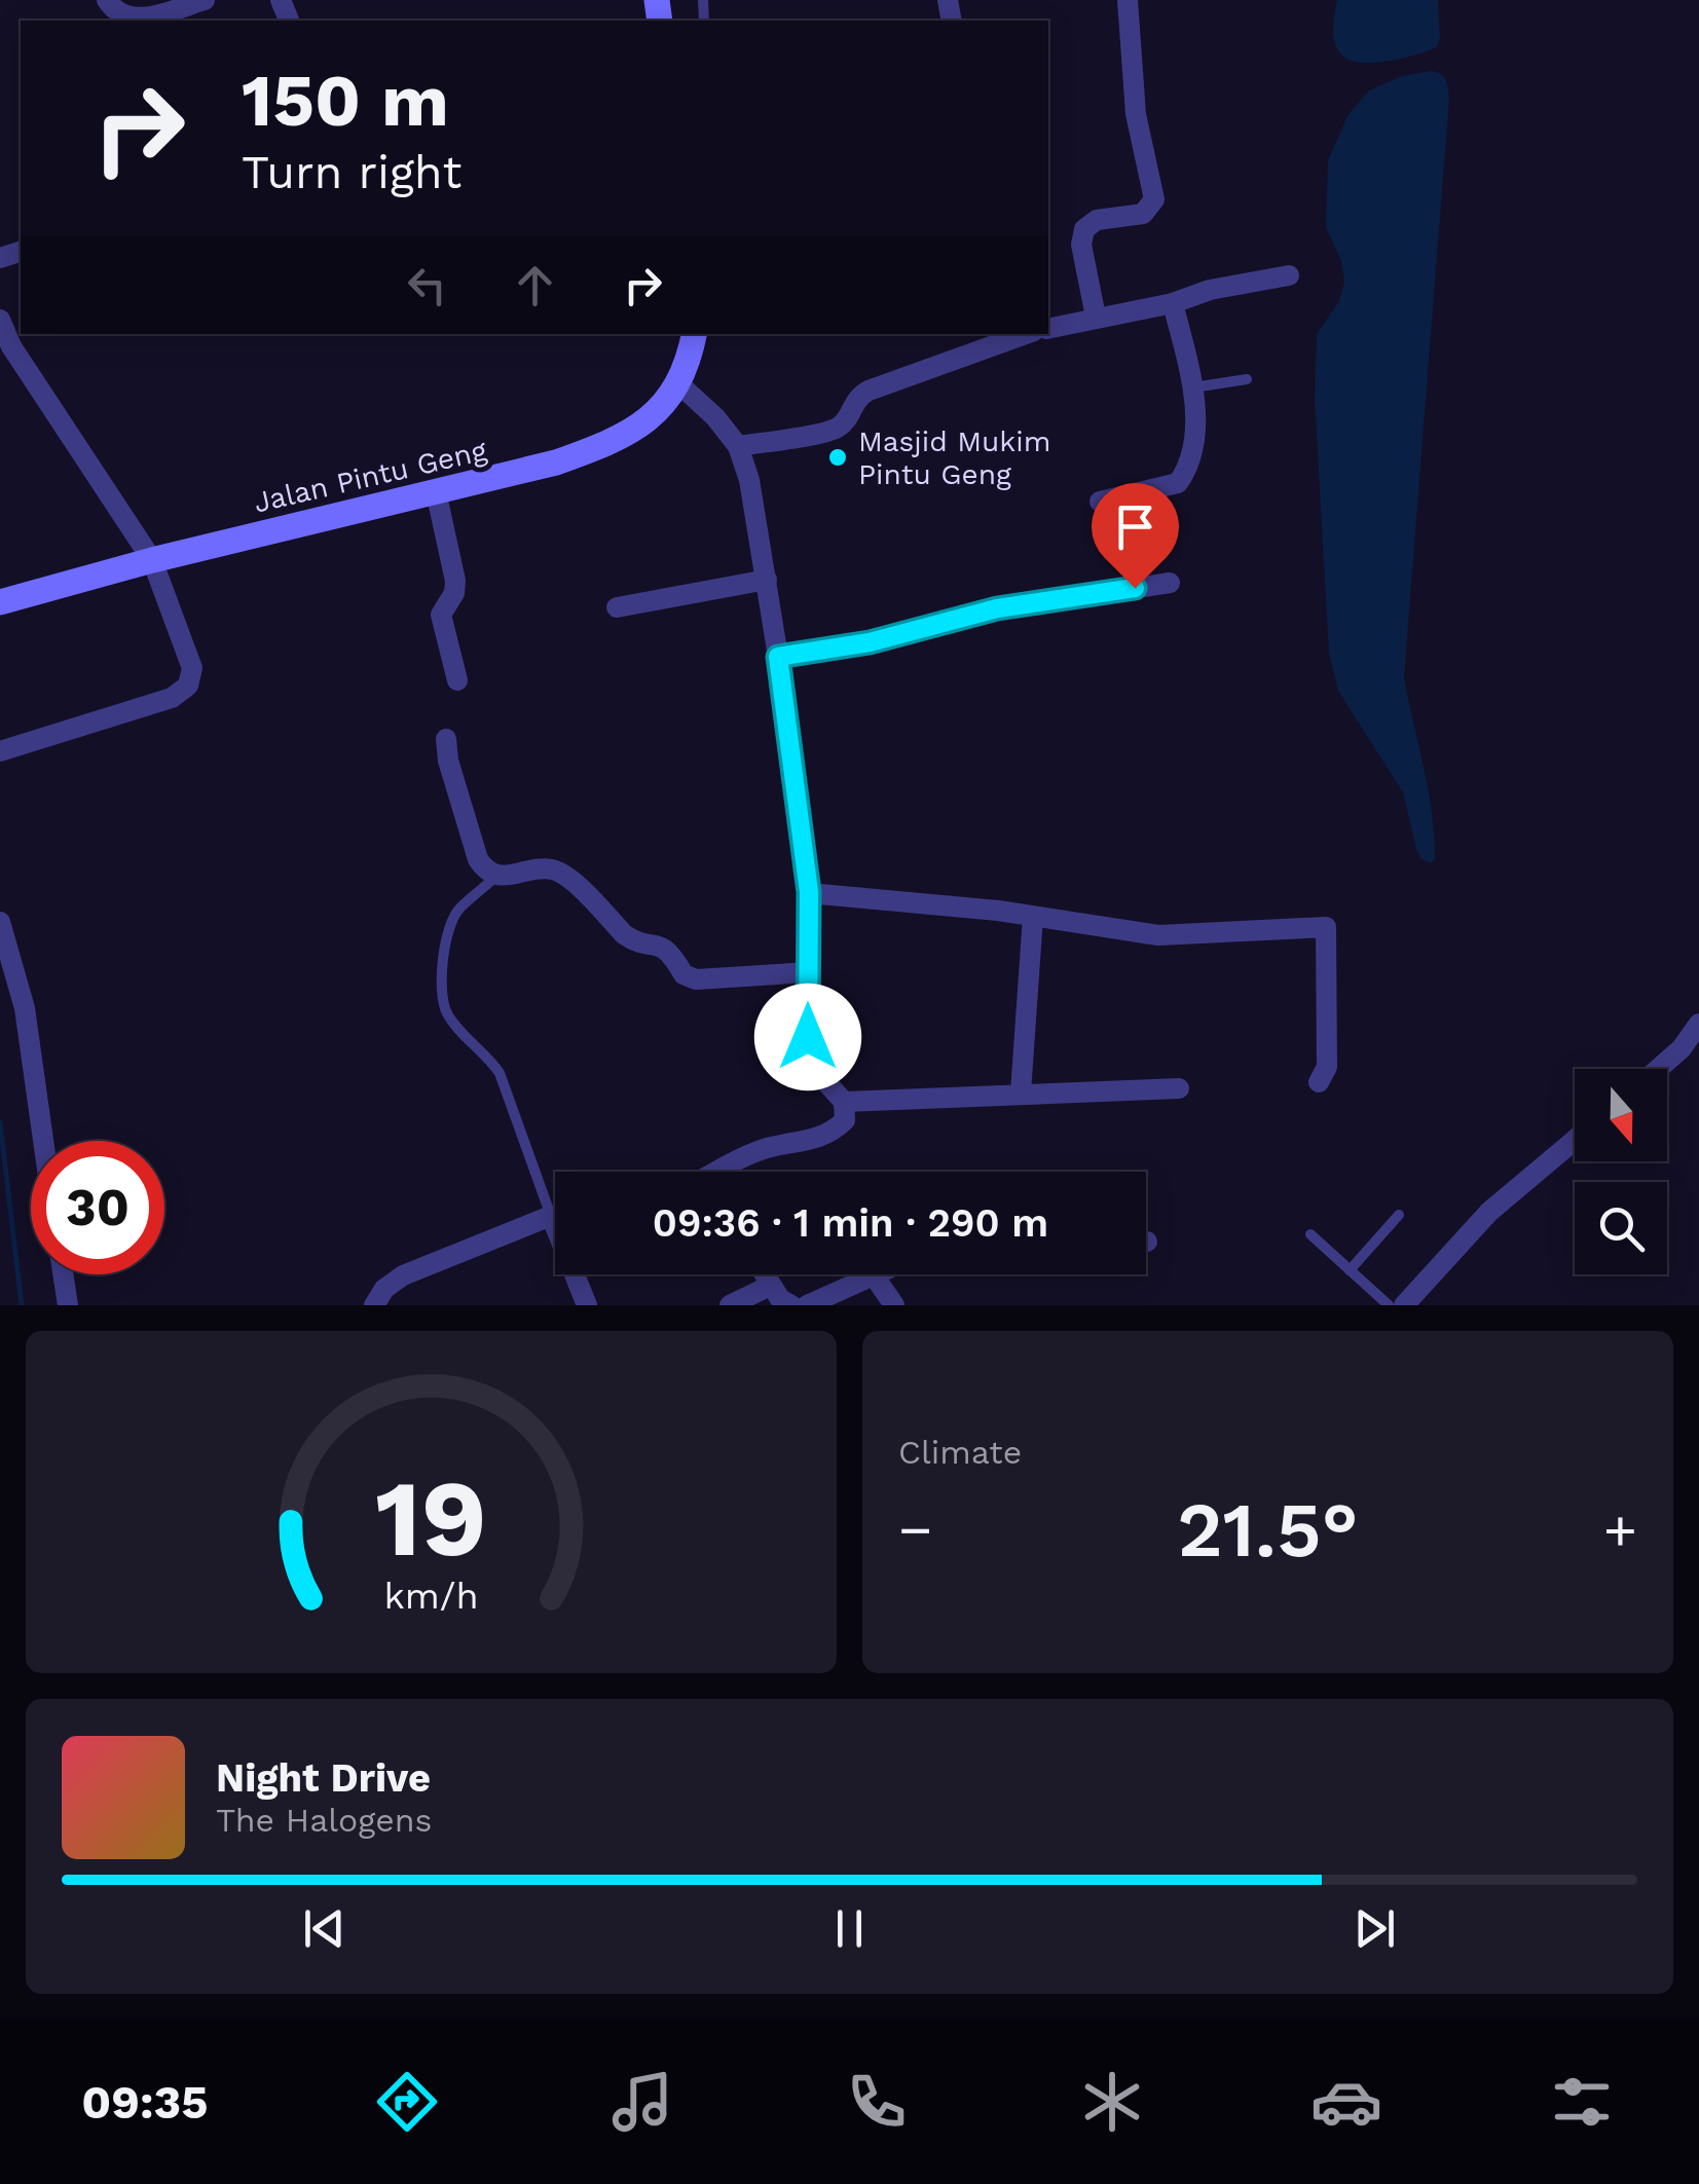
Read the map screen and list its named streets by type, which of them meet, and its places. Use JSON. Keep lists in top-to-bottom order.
{
  "streets": {
    "main road": ["Jalan Pintu Geng"]
  },
  "places": ["Masjid Mukim Pintu Geng"],
  "north": "bottom",
  "page": {
    "turn": ["150 m", "Turn right"],
    "limit": "30",
    "trip": "09:36 · 1 min · 290 m",
    "tile": "Climate",
    "heat": ["−", "21.5°", "+"],
    "song": ["Night Drive", "The Halogens"],
    "tabs": "09:35",
    "gauge": ["19", "km/h"]
  }
}
